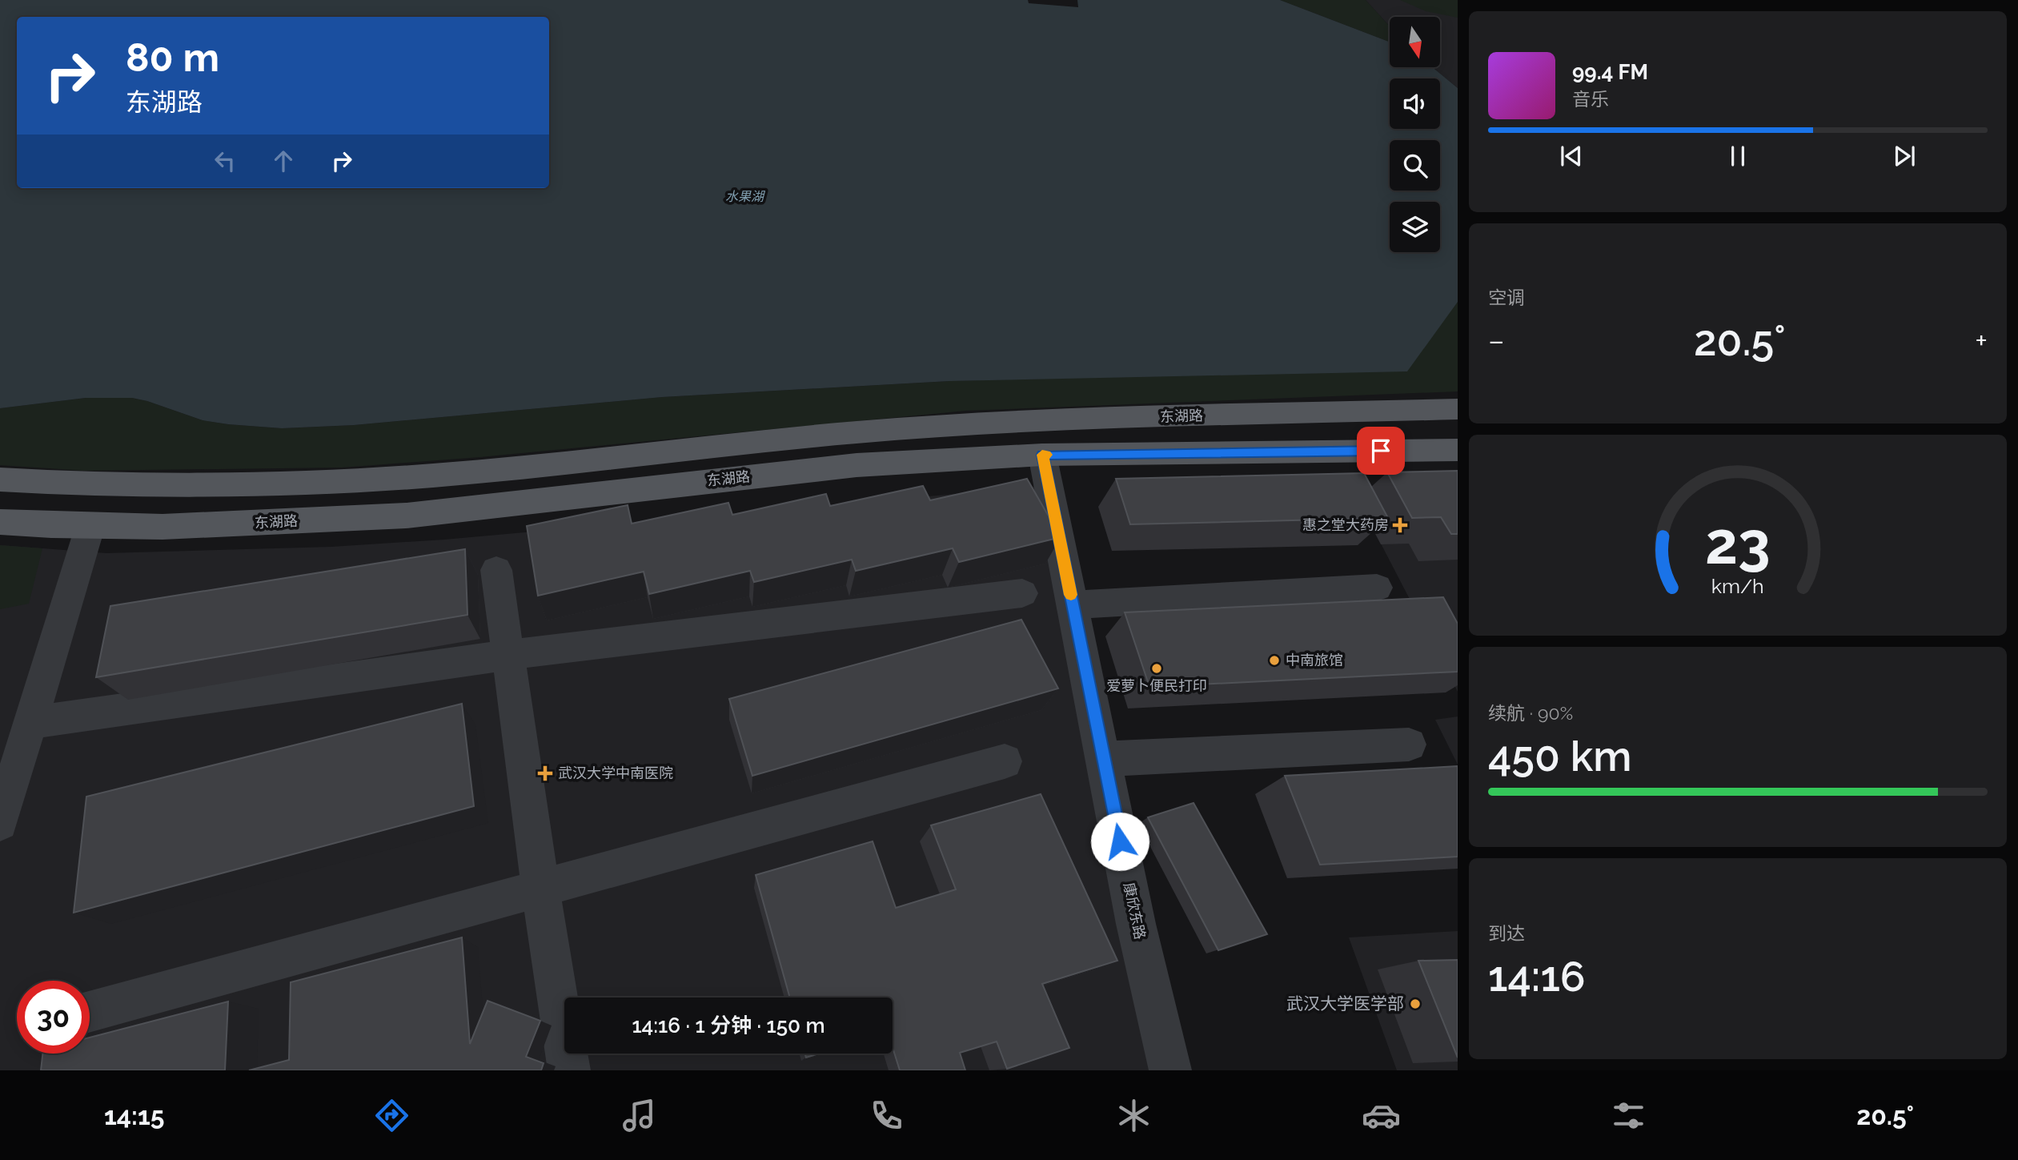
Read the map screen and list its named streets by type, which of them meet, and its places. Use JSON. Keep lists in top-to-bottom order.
{
  "streets": {
    "main road": ["东湖路"],
    "street": ["康欣东路"]
  },
  "crossings": [
    ["东湖路", "康欣东路"]
  ],
  "water": ["水果湖"],
  "places": {
    "health": ["惠之堂大药房", "武汉大学中南医院"],
    "other": ["中南旅馆", "爱萝卜便民打印", "武汉大学医学部"]
  },
  "north": "bottom",
  "page": {
    "turn": ["80 m", "东湖路"],
    "song": ["99.4 FM", "音乐"],
    "tile": [
      "空调",
      ["续航 · 90%", "450 km"],
      ["到达", "14:16"]
    ],
    "heat": ["−", "20.5°", "+"],
    "limit": "30",
    "trip": "14:16 · 1 分钟 · 150 m",
    "tabs": ["14:15", "20.5°"],
    "gauge": ["23", "km/h"]
  }
}
